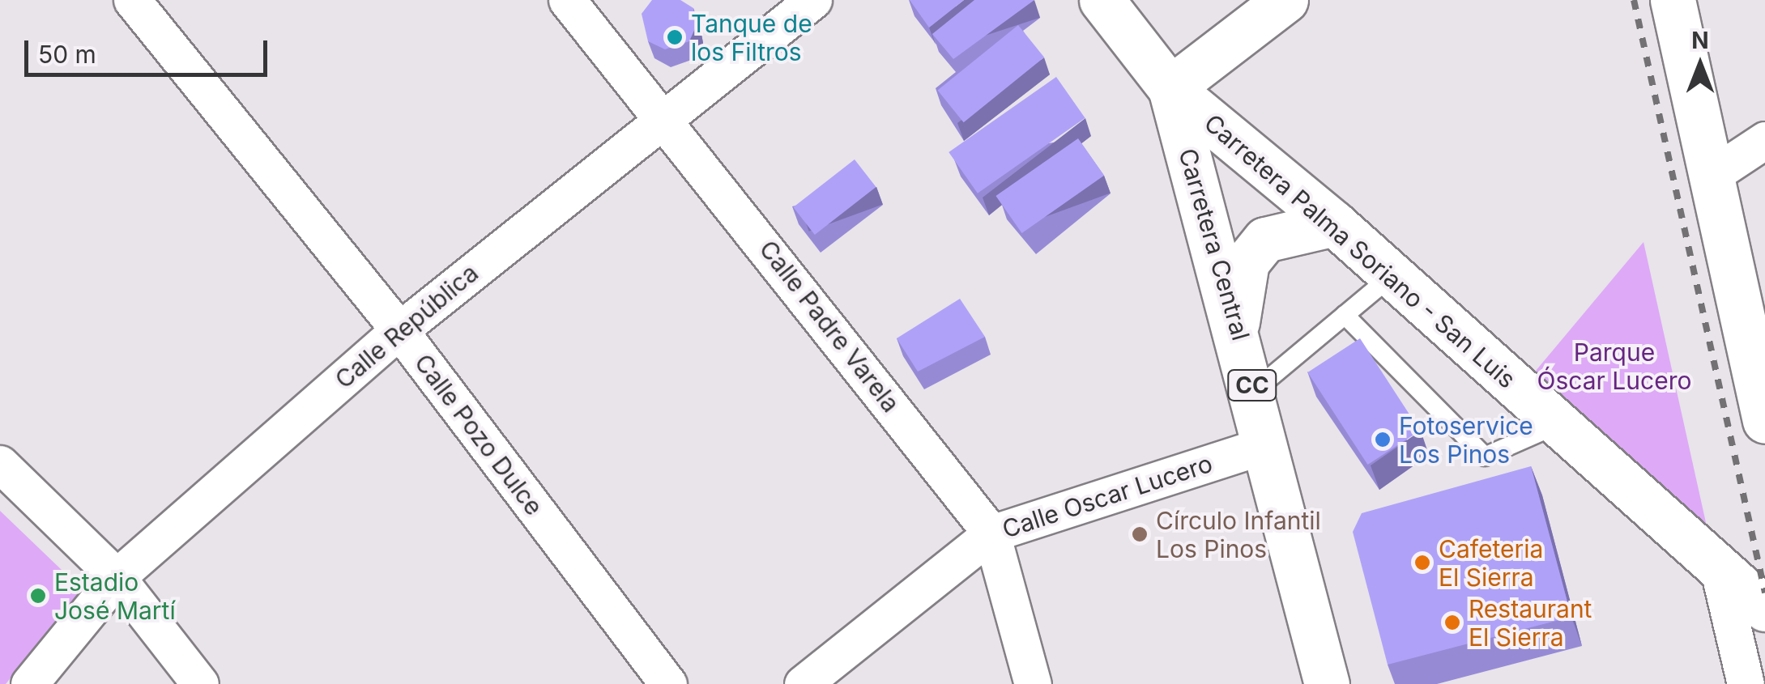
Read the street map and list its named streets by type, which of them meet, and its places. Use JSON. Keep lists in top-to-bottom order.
{
  "streets": {
    "main road": ["Carretera Central", "Carretera Palma Soriano - San Luis", "CC"],
    "street": [
      "Calle República",
      "Calle Padre Varela",
      "Calle Pozo Dulce",
      "Calle Oscar Lucero"
    ]
  },
  "crossings": [
    ["Carretera Central", "Carretera Palma Soriano - San Luis"],
    ["Carretera Central", "CC"],
    ["Carretera Central", "Calle Oscar Lucero"],
    ["Carretera Palma Soriano - San Luis", "CC"],
    ["Calle República", "Calle Padre Varela"],
    ["Calle República", "Calle Pozo Dulce"],
    ["Calle Padre Varela", "Calle Oscar Lucero"]
  ],
  "parks": ["Parque Óscar Lucero"],
  "places": [
    "Tanque de los Filtros",
    "Fotoservice Los Pinos",
    "Círculo Infantil Los Pinos",
    "Cafeteria El Sierra",
    "Estadio José Martí",
    "Restaurant El Sierra"
  ],
  "scale_bar": "50 m",
  "north": "top"
}
